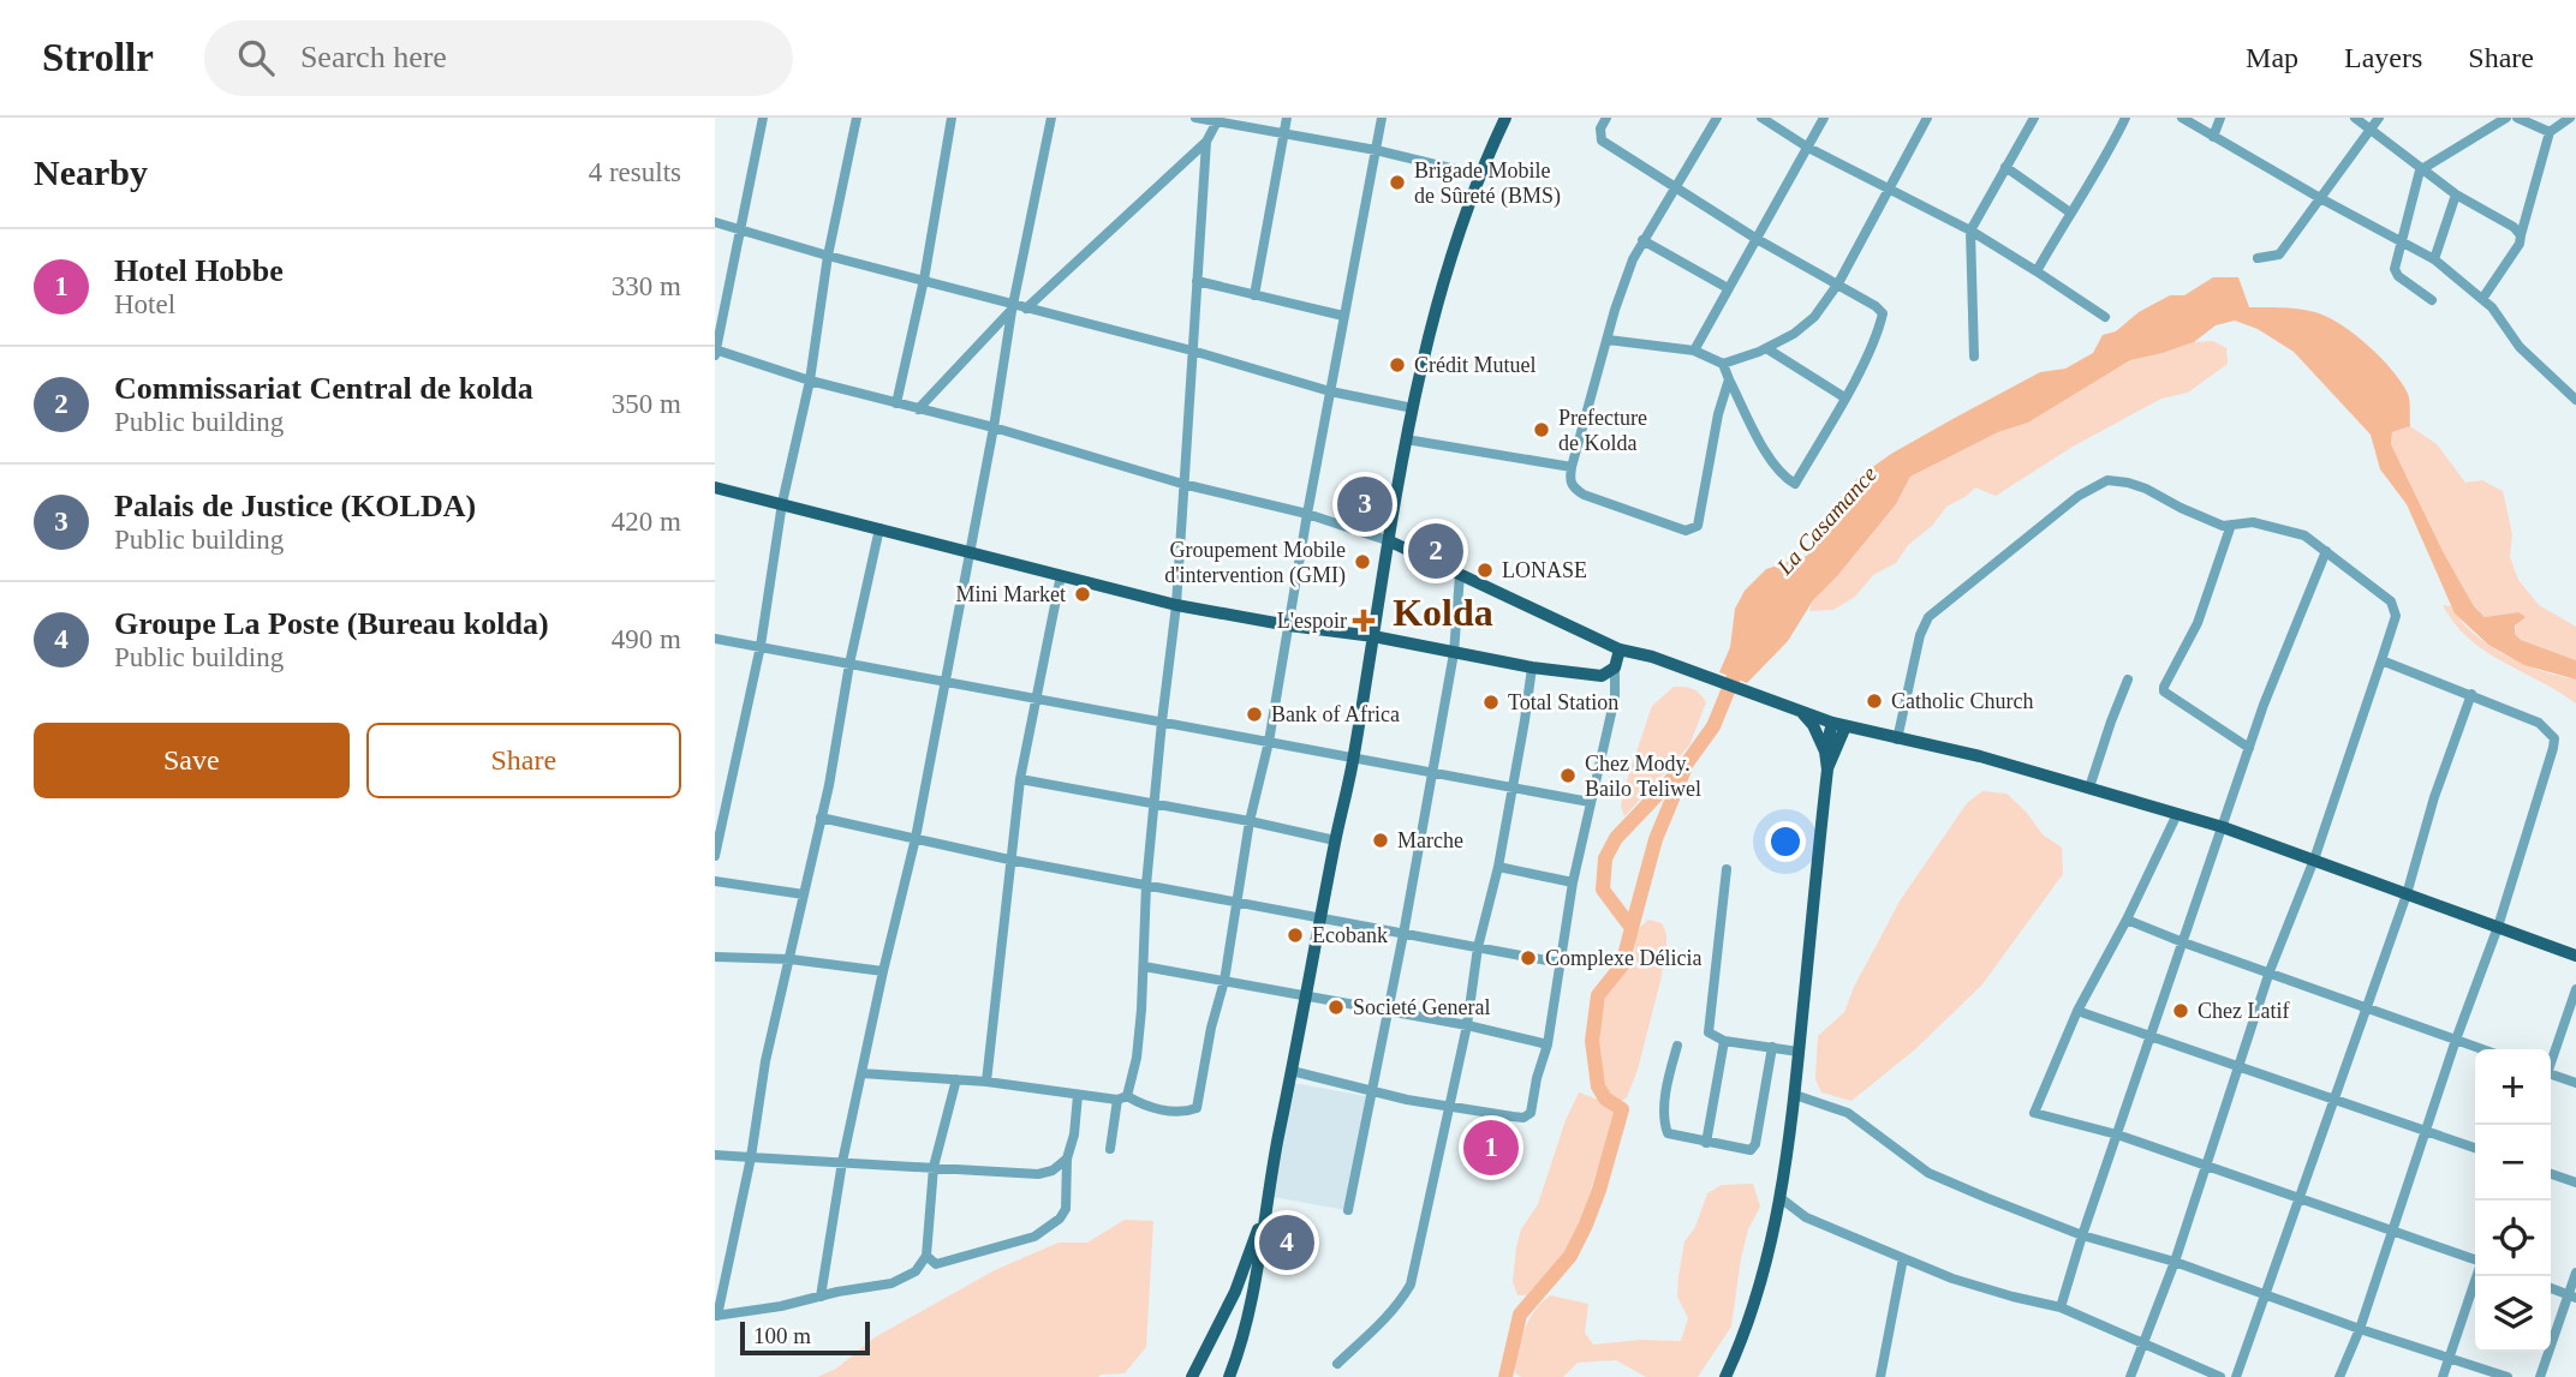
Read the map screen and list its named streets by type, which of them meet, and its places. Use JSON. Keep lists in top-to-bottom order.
{
  "districts": ["Kolda"],
  "water": ["La Casamance"],
  "places": {
    "other": [
      "Brigade Mobile de Sûreté (BMS)",
      "Crédit Mutuel",
      "Prefecture de Kolda",
      "Groupement Mobile d'intervention (GMI)",
      "LONASE",
      "Mini Market",
      "Catholic Church",
      "Total Station",
      "Bank of Africa",
      "Chez Mody. Bailo Teliwel",
      "Marche",
      "Ecobank",
      "Complexe Délicia",
      "Societé General",
      "Chez Latif"
    ],
    "health": ["L'espoir"]
  },
  "scale_bar": "100 m",
  "page": {
    "header": "Strollr",
    "search": "Search here",
    "nav": ["Map", "Layers", "Share"],
    "heading": ["Nearby", "4 results"],
    "list": [
      {
        "mark": "1",
        "name": "Hotel Hobbe",
        "note": "Hotel",
        "value": "330 m"
      },
      {
        "mark": "2",
        "name": "Commissariat Central de kolda",
        "note": "Public building",
        "value": "350 m"
      },
      {
        "mark": "3",
        "name": "Palais de Justice (KOLDA)",
        "note": "Public building",
        "value": "420 m"
      },
      {
        "mark": "4",
        "name": "Groupe La Poste (Bureau kolda)",
        "note": "Public building",
        "value": "490 m"
      }
    ],
    "pins": [
      "3",
      "2",
      "1",
      "4"
    ],
    "buttons": ["Save", "Share"],
    "map_buttons": ["+", "−"],
    "scale": "100 m"
  }
}
